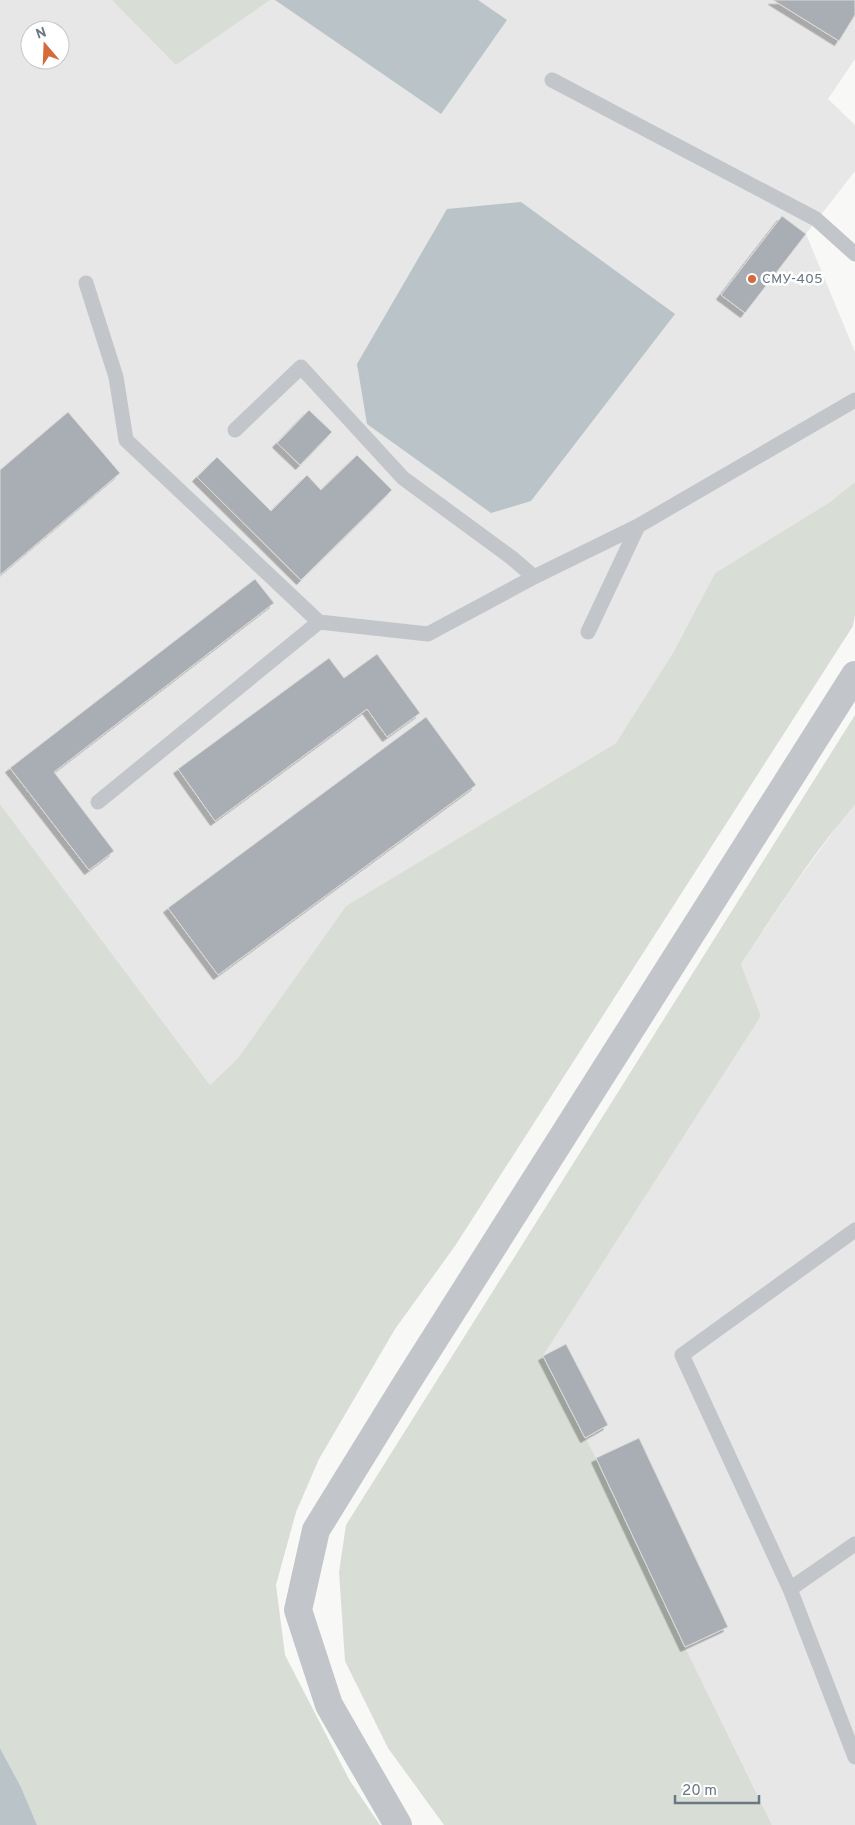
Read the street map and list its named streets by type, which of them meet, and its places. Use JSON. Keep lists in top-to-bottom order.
{
  "places": ["СМУ-405"],
  "scale_bar": "20 m",
  "north": "top"
}
